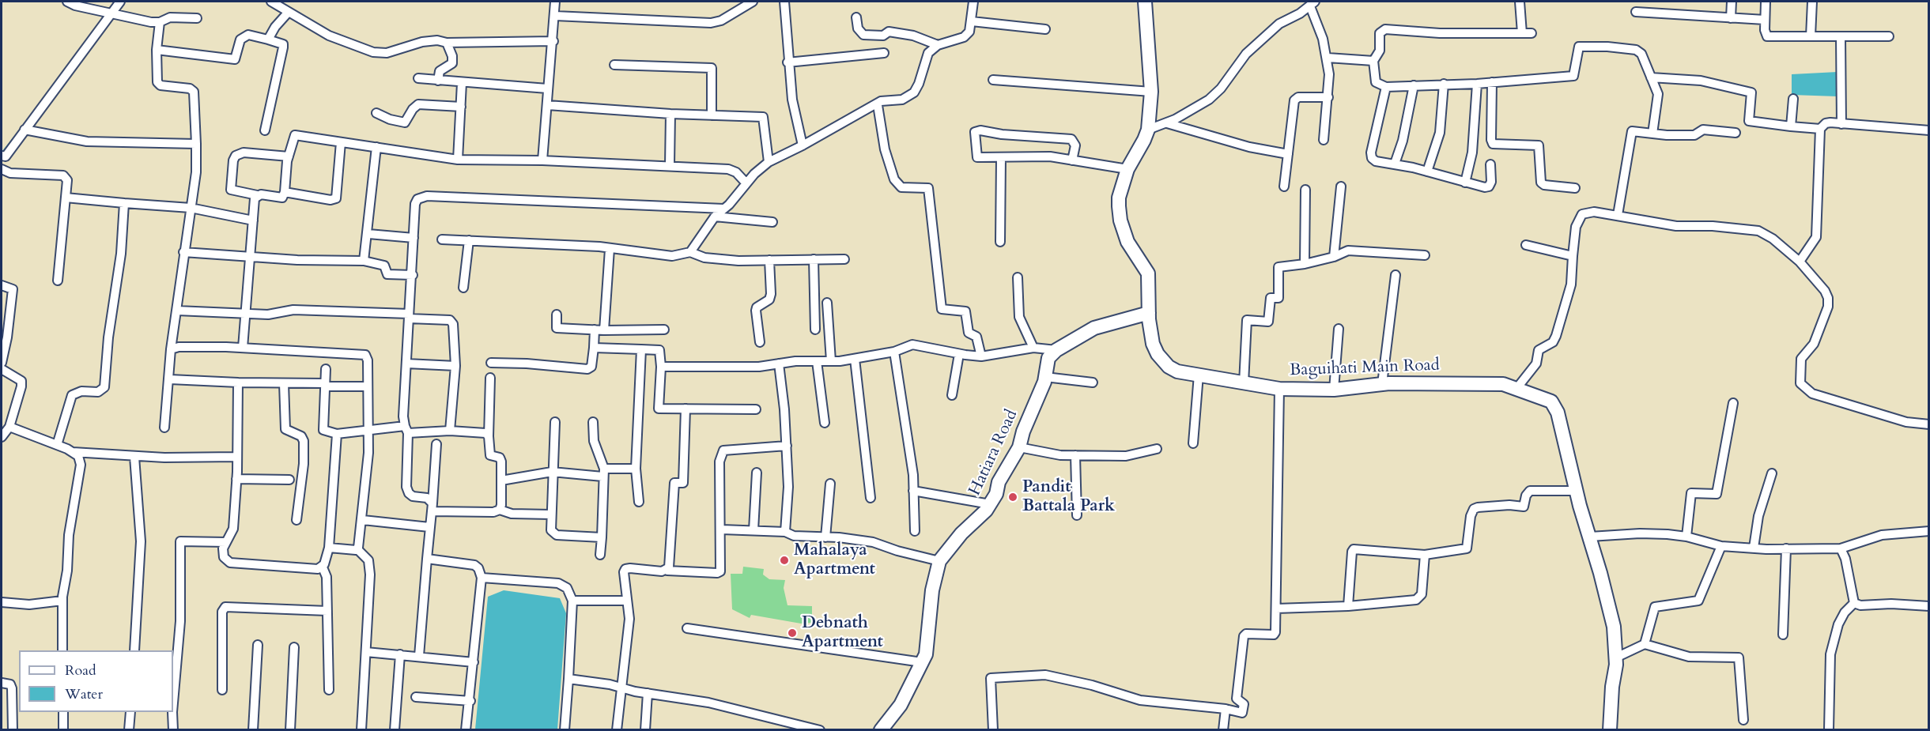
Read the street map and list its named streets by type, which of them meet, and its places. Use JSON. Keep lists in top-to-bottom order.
{
  "streets": {
    "street": ["Baguihati Main Road", "Hatiara Road"]
  },
  "places": ["Pandit Battala Park", "Mahalaya Apartment", "Debnath Apartment"],
  "legend": ["Road", "Water"]
}
